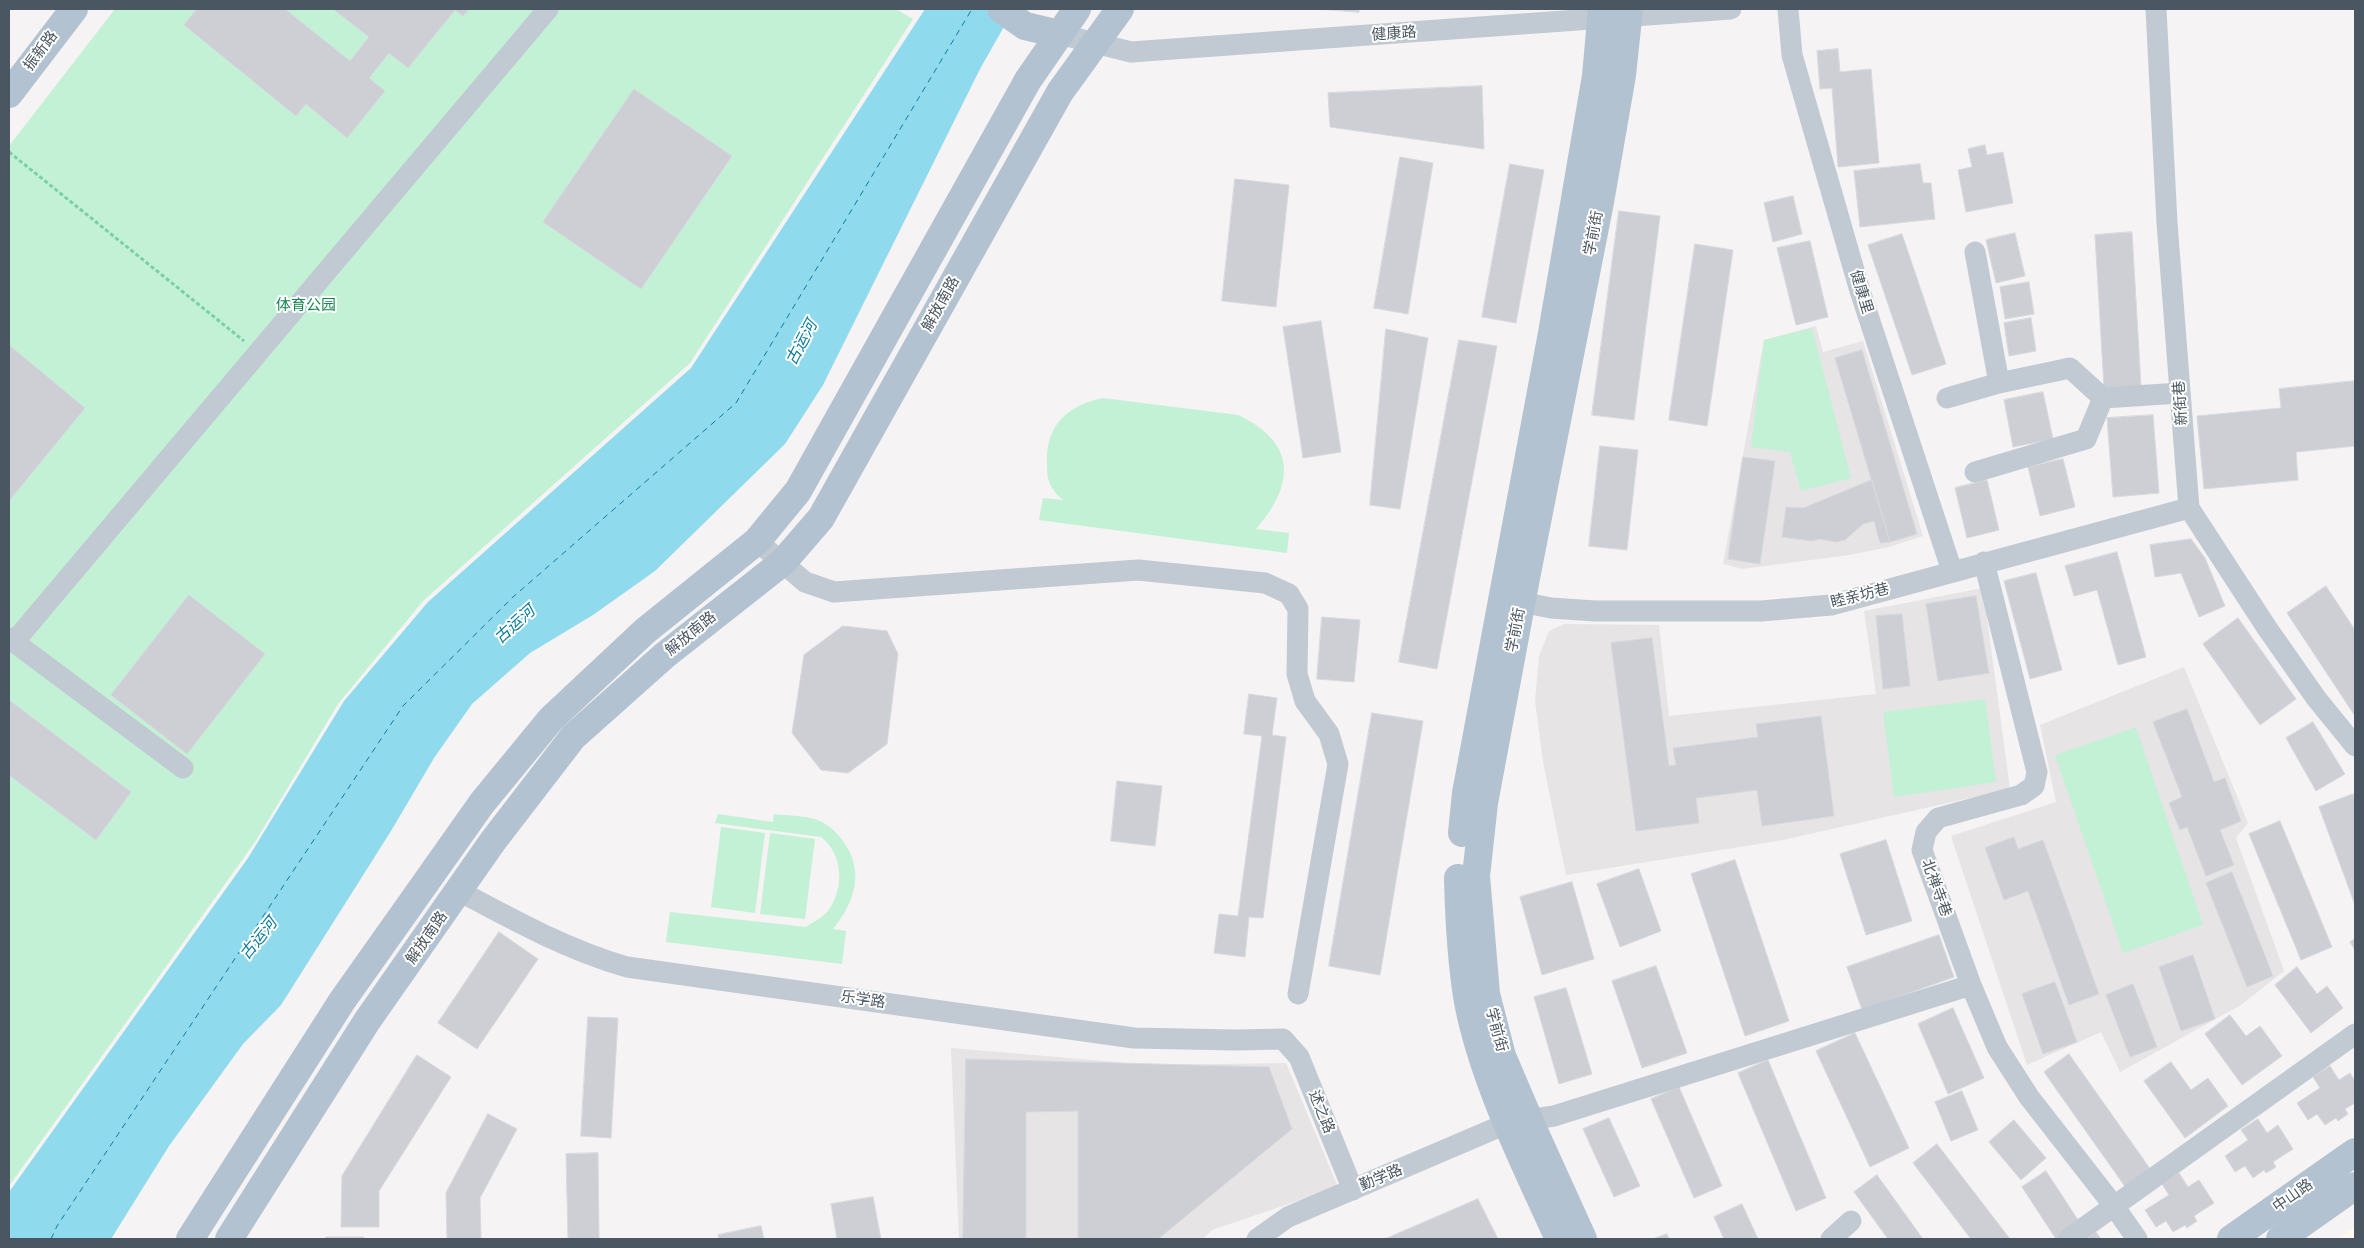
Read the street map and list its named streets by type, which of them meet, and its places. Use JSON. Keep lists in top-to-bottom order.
{
  "streets": {
    "main road": [
      "振新路",
      "学前街",
      "解放南路",
      "中山路"
    ],
    "street": [
      "健康路",
      "健康里",
      "新街巷",
      "睦亲坊巷",
      "北禅寺巷",
      "乐学路",
      "述之路",
      "勤学路"
    ]
  },
  "crossings": [
    ["健康路", "学前街"],
    ["健康路", "解放南路"],
    ["学前街", "睦亲坊巷"],
    ["学前街", "勤学路"],
    ["健康里", "睦亲坊巷"],
    ["解放南路", "乐学路"],
    ["新街巷", "睦亲坊巷"],
    ["睦亲坊巷", "北禅寺巷"],
    ["北禅寺巷", "勤学路"],
    ["乐学路", "述之路"],
    ["述之路", "勤学路"]
  ],
  "water": ["古运河"],
  "parks": ["体育公园"]
}
